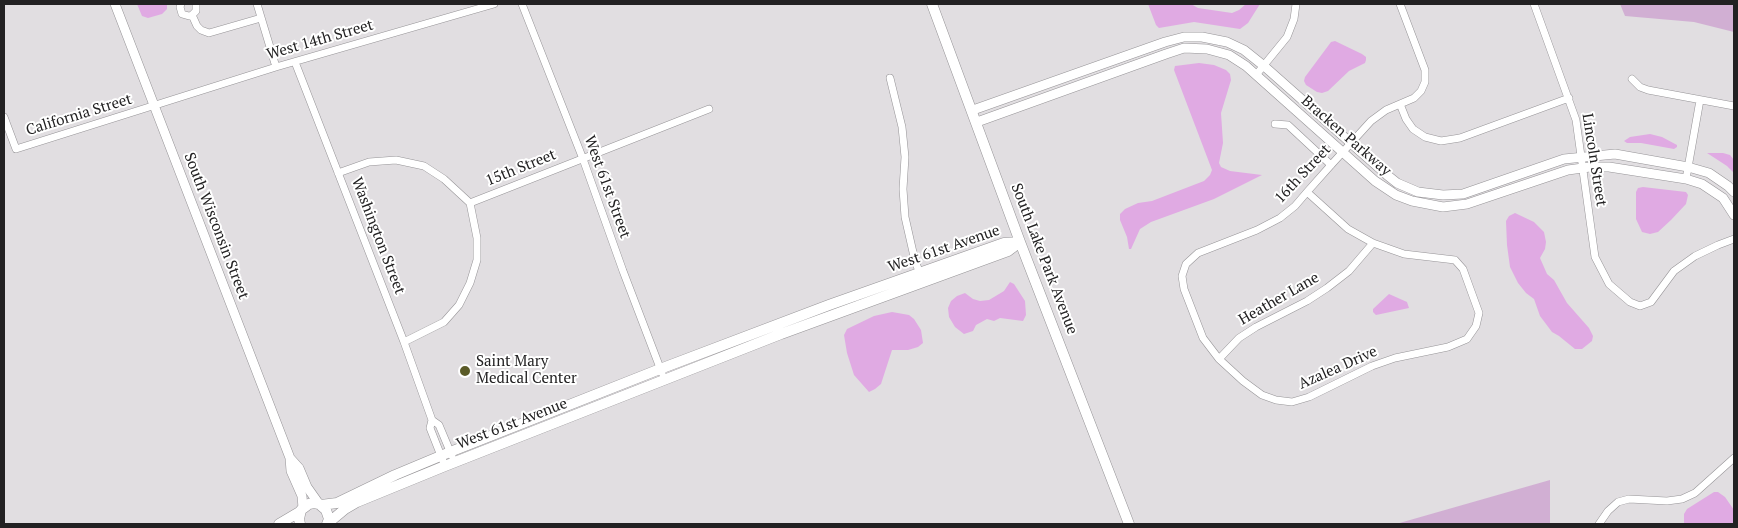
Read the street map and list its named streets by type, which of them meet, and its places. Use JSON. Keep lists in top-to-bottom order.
{
  "streets": {
    "main road": ["West 61st Avenue", "South Lake Park Avenue"],
    "street": [
      "West 14th Street",
      "California Street",
      "Bracken Parkway",
      "Lincoln Street",
      "15th Street",
      "16th Street",
      "West 61st Street",
      "South Wisconsin Street",
      "Washington Street",
      "Heather Lane",
      "Azalea Drive"
    ]
  },
  "crossings": [
    ["West 14th Street", "California Street"],
    ["West 14th Street", "South Wisconsin Street"],
    ["West 14th Street", "Washington Street"],
    ["California Street", "South Wisconsin Street"],
    ["Bracken Parkway", "Lincoln Street"],
    ["Bracken Parkway", "16th Street"],
    ["Bracken Parkway", "South Lake Park Avenue"],
    ["15th Street", "West 61st Street"],
    ["16th Street", "Heather Lane"],
    ["16th Street", "Azalea Drive"],
    ["West 61st Street", "West 61st Avenue"],
    ["South Wisconsin Street", "West 61st Avenue"],
    ["Washington Street", "West 61st Avenue"],
    ["West 61st Avenue", "South Lake Park Avenue"],
    ["Heather Lane", "Azalea Drive"]
  ],
  "places": ["Saint Mary Medical Center"]
}
